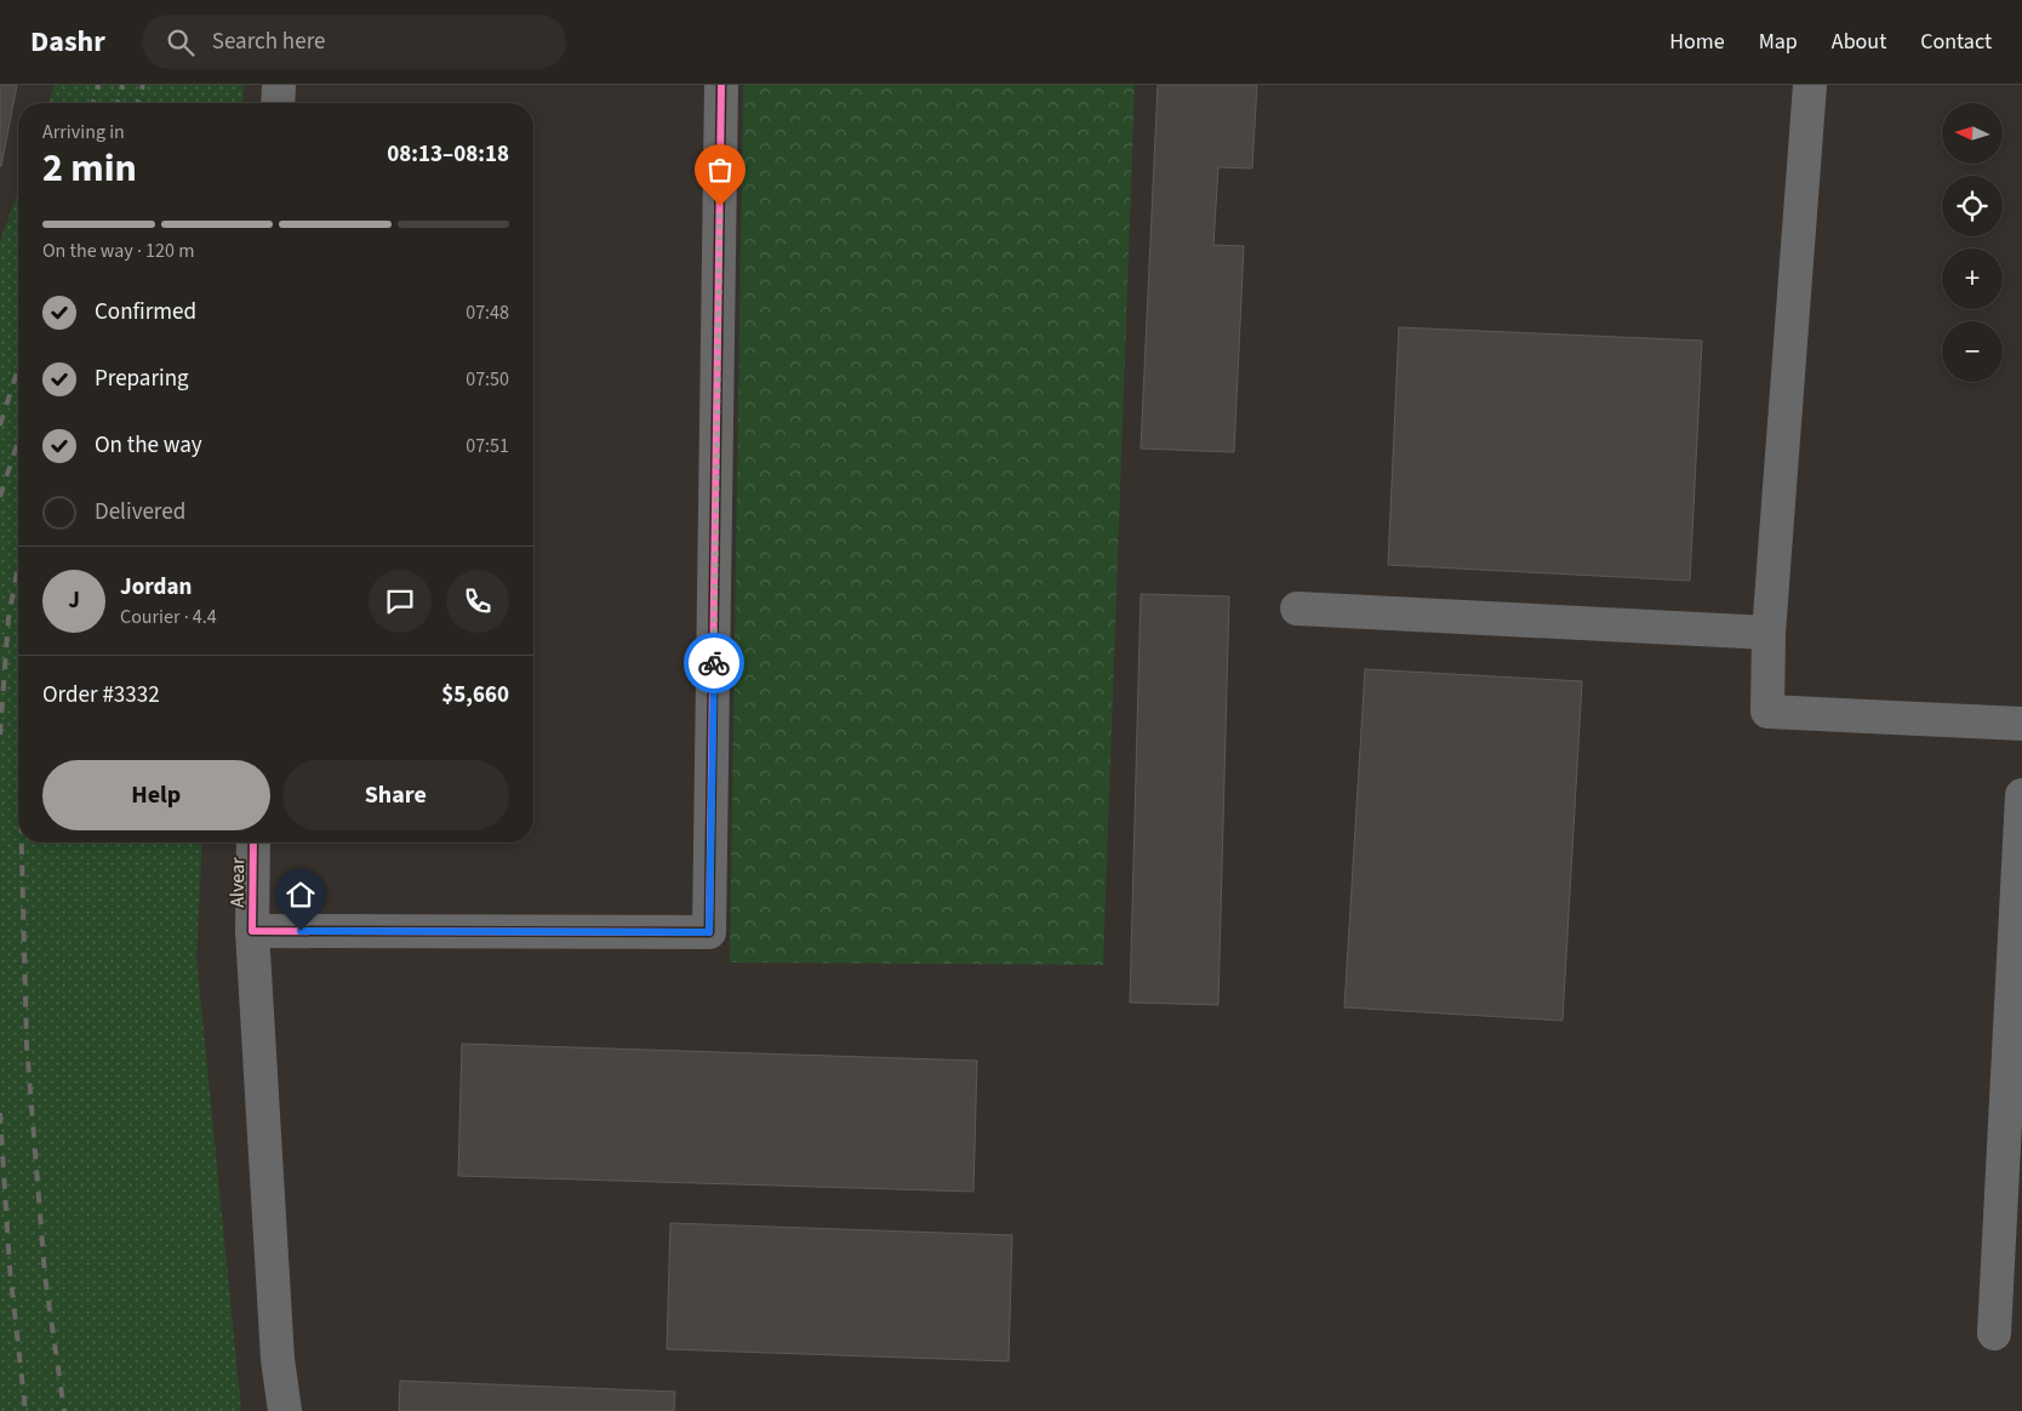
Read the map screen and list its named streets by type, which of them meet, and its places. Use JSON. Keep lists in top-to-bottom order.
{
  "streets": {
    "street": ["Alvear"]
  },
  "north": "left",
  "page": {
    "header": "Dashr",
    "search": "Search here",
    "nav": [
      "Home",
      "Map",
      "About",
      "Contact"
    ],
    "map_buttons": ["+", "−"],
    "heading": ["2 min", "Arriving in", "08:13–08:18"],
    "panel": [
      "Jordan",
      "Courier · 4.4",
      "Order #3332",
      "$5,660"
    ],
    "bar": "On the way · 120 m",
    "list": [
      ["Confirmed", "07:48"],
      ["Preparing", "07:50"],
      ["On the way", "07:51"],
      "Delivered"
    ],
    "round": "J",
    "buttons": ["Help", "Share"]
  }
}
